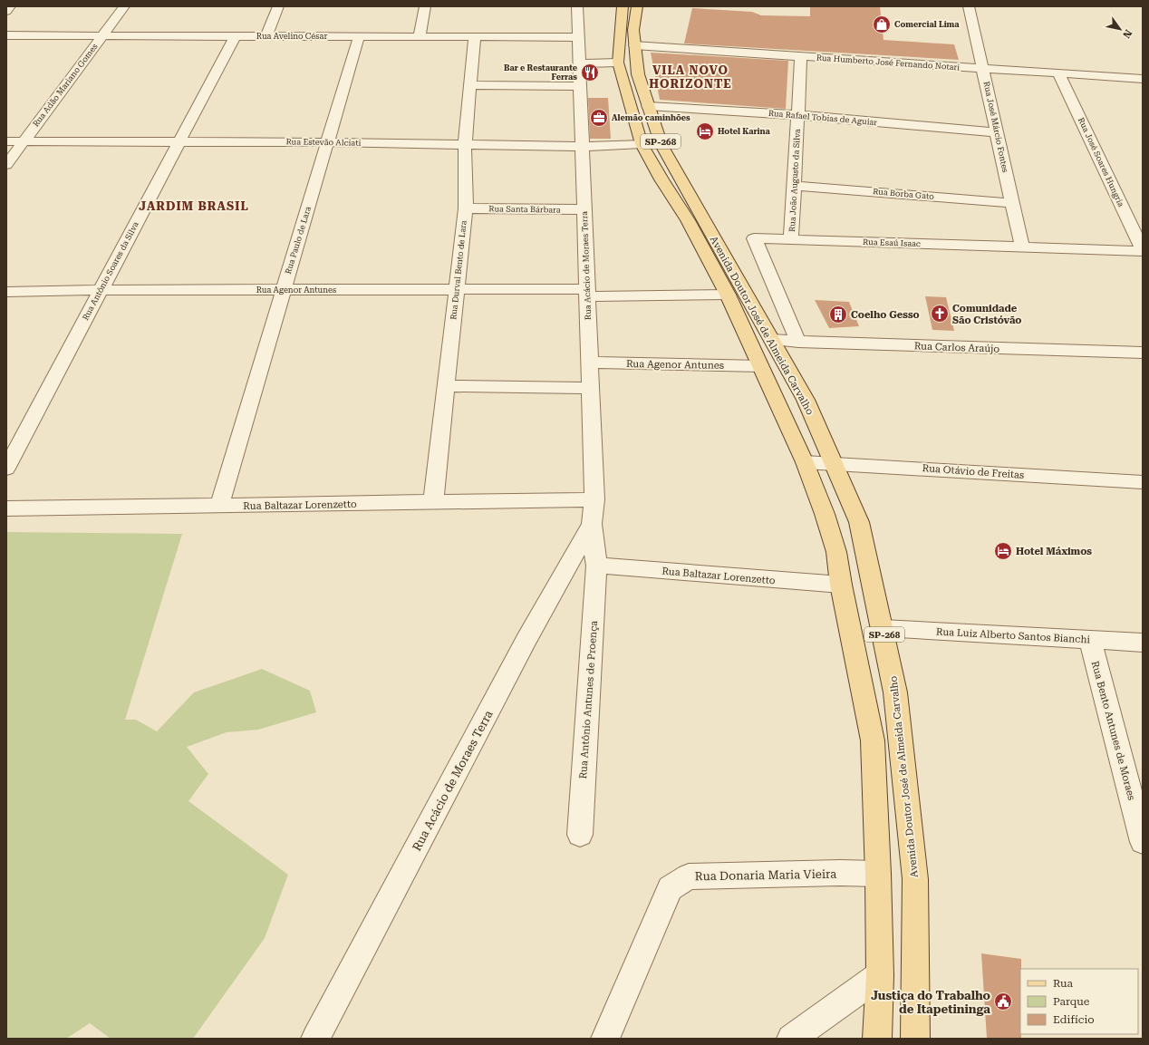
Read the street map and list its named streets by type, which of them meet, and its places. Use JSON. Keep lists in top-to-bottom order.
{
  "streets": {
    "main road": ["SP-268", "Avenida Doutor José de Almeida Carvalho"],
    "street": [
      "Rua Avelino César",
      "Rua Humberto José Fernando Notari",
      "Rua Adão Mariano Gomes",
      "Rua Rafael Tobias de Aguiar",
      "Rua José Márcio Fontes",
      "Rua Estevão Alciati",
      "Rua José Soares Hungria",
      "Rua João Augusto da Silva",
      "Rua Borba Gato",
      "Rua Santa Bárbara",
      "Rua Paulo de Lara",
      "Rua Esaú Isaac",
      "Rua Acácio de Moraes Terra",
      "Rua Durval Bento de Lara",
      "Rua Antônio Soares da Silva",
      "Rua Agenor Antunes",
      "Rua Carlos Araújo",
      "Rua Otávio de Freitas",
      "Rua Baltazar Lorenzetto",
      "Rua Luiz Alberto Santos Bianchi",
      "Rua Antônio Antunes de Proença",
      "Rua Bento Antunes de Moraes",
      "Rua Donaria Maria Vieira"
    ]
  },
  "crossings": [
    ["Rua Avelino César", "Rua Adão Mariano Gomes"],
    ["Rua Avelino César", "Rua Paulo de Lara"],
    ["Rua Avelino César", "Rua Acácio de Moraes Terra"],
    ["Rua Avelino César", "Rua Durval Bento de Lara"],
    ["Rua Avelino César", "Rua Antônio Soares da Silva"],
    ["Rua Humberto José Fernando Notari", "Rua José Márcio Fontes"],
    ["Rua Humberto José Fernando Notari", "Rua José Soares Hungria"],
    ["Rua Humberto José Fernando Notari", "Rua João Augusto da Silva"],
    ["Rua Humberto José Fernando Notari", "Avenida Doutor José de Almeida Carvalho"],
    ["Rua Adão Mariano Gomes", "Rua Estevão Alciati"],
    ["Rua Rafael Tobias de Aguiar", "Rua José Márcio Fontes"],
    ["Rua Rafael Tobias de Aguiar", "Rua João Augusto da Silva"],
    ["Rua Rafael Tobias de Aguiar", "Avenida Doutor José de Almeida Carvalho"],
    ["Rua José Márcio Fontes", "Rua Borba Gato"],
    ["Rua José Márcio Fontes", "Rua Esaú Isaac"],
    ["Rua Estevão Alciati", "Rua Paulo de Lara"],
    ["Rua Estevão Alciati", "Rua Acácio de Moraes Terra"],
    ["Rua Estevão Alciati", "Rua Durval Bento de Lara"],
    ["Rua Estevão Alciati", "Rua Antônio Soares da Silva"],
    ["Rua Estevão Alciati", "Avenida Doutor José de Almeida Carvalho"],
    ["Rua José Soares Hungria", "Rua Esaú Isaac"],
    ["Rua João Augusto da Silva", "Rua Borba Gato"],
    ["Rua João Augusto da Silva", "Rua Esaú Isaac"],
    ["Rua Santa Bárbara", "Rua Acácio de Moraes Terra"],
    ["Rua Santa Bárbara", "Rua Durval Bento de Lara"],
    ["Rua Paulo de Lara", "Rua Agenor Antunes"],
    ["Rua Paulo de Lara", "Rua Baltazar Lorenzetto"],
    ["Rua Esaú Isaac", "Rua Carlos Araújo"],
    ["Rua Acácio de Moraes Terra", "Rua Agenor Antunes"],
    ["Rua Acácio de Moraes Terra", "Rua Baltazar Lorenzetto"],
    ["Rua Acácio de Moraes Terra", "Rua Antônio Antunes de Proença"],
    ["Rua Durval Bento de Lara", "Rua Agenor Antunes"],
    ["Rua Durval Bento de Lara", "Rua Baltazar Lorenzetto"],
    ["Rua Antônio Soares da Silva", "Rua Agenor Antunes"],
    ["Rua Agenor Antunes", "Avenida Doutor José de Almeida Carvalho"],
    ["Avenida Doutor José de Almeida Carvalho", "Rua Carlos Araújo"],
    ["Avenida Doutor José de Almeida Carvalho", "Rua Otávio de Freitas"],
    ["Avenida Doutor José de Almeida Carvalho", "Rua Baltazar Lorenzetto"],
    ["Avenida Doutor José de Almeida Carvalho", "Rua Luiz Alberto Santos Bianchi"],
    ["Avenida Doutor José de Almeida Carvalho", "Rua Donaria Maria Vieira"],
    ["Rua Baltazar Lorenzetto", "Rua Antônio Antunes de Proença"],
    ["Rua Luiz Alberto Santos Bianchi", "Rua Bento Antunes de Moraes"]
  ],
  "districts": ["VILA NOVO HORIZONTE", "JARDIM BRASIL"],
  "places": {
    "shop": ["Comercial Lima"],
    "restaurant": ["Bar e Restaurante Ferras"],
    "office": ["Alemão caminhões"],
    "hotel": ["Hotel Karina", "Hotel Máximos"],
    "church": ["Comunidade São Cristóvão"],
    "building": ["Coelho Gesso"],
    "public building": ["Justiça do Trabalho de Itapetininga"]
  },
  "legend": ["Rua", "Parque", "Edifício"],
  "north": "bottom right"
}
